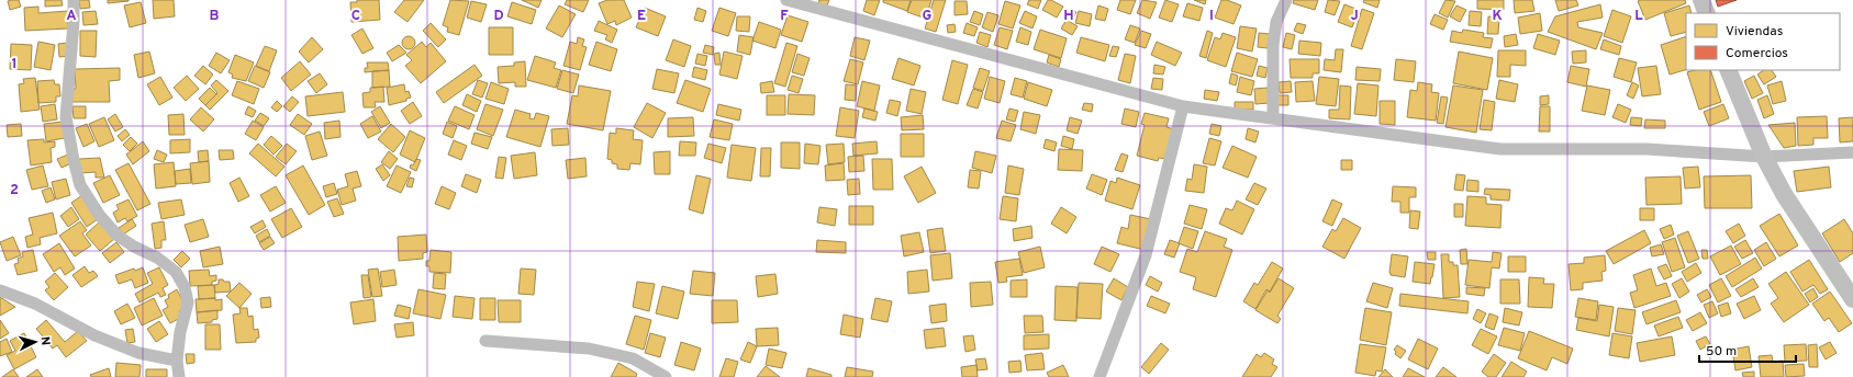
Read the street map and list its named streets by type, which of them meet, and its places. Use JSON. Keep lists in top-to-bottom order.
{
  "legend": ["Viviendas", "Comercios"],
  "scale_bar": "50 m",
  "north": "right",
  "grid": {
    "columns": [
      "A",
      "B",
      "C",
      "D",
      "E",
      "F",
      "G",
      "H",
      "I",
      "J",
      "K",
      "L"
    ],
    "rows": ["1", "2"]
  }
}
